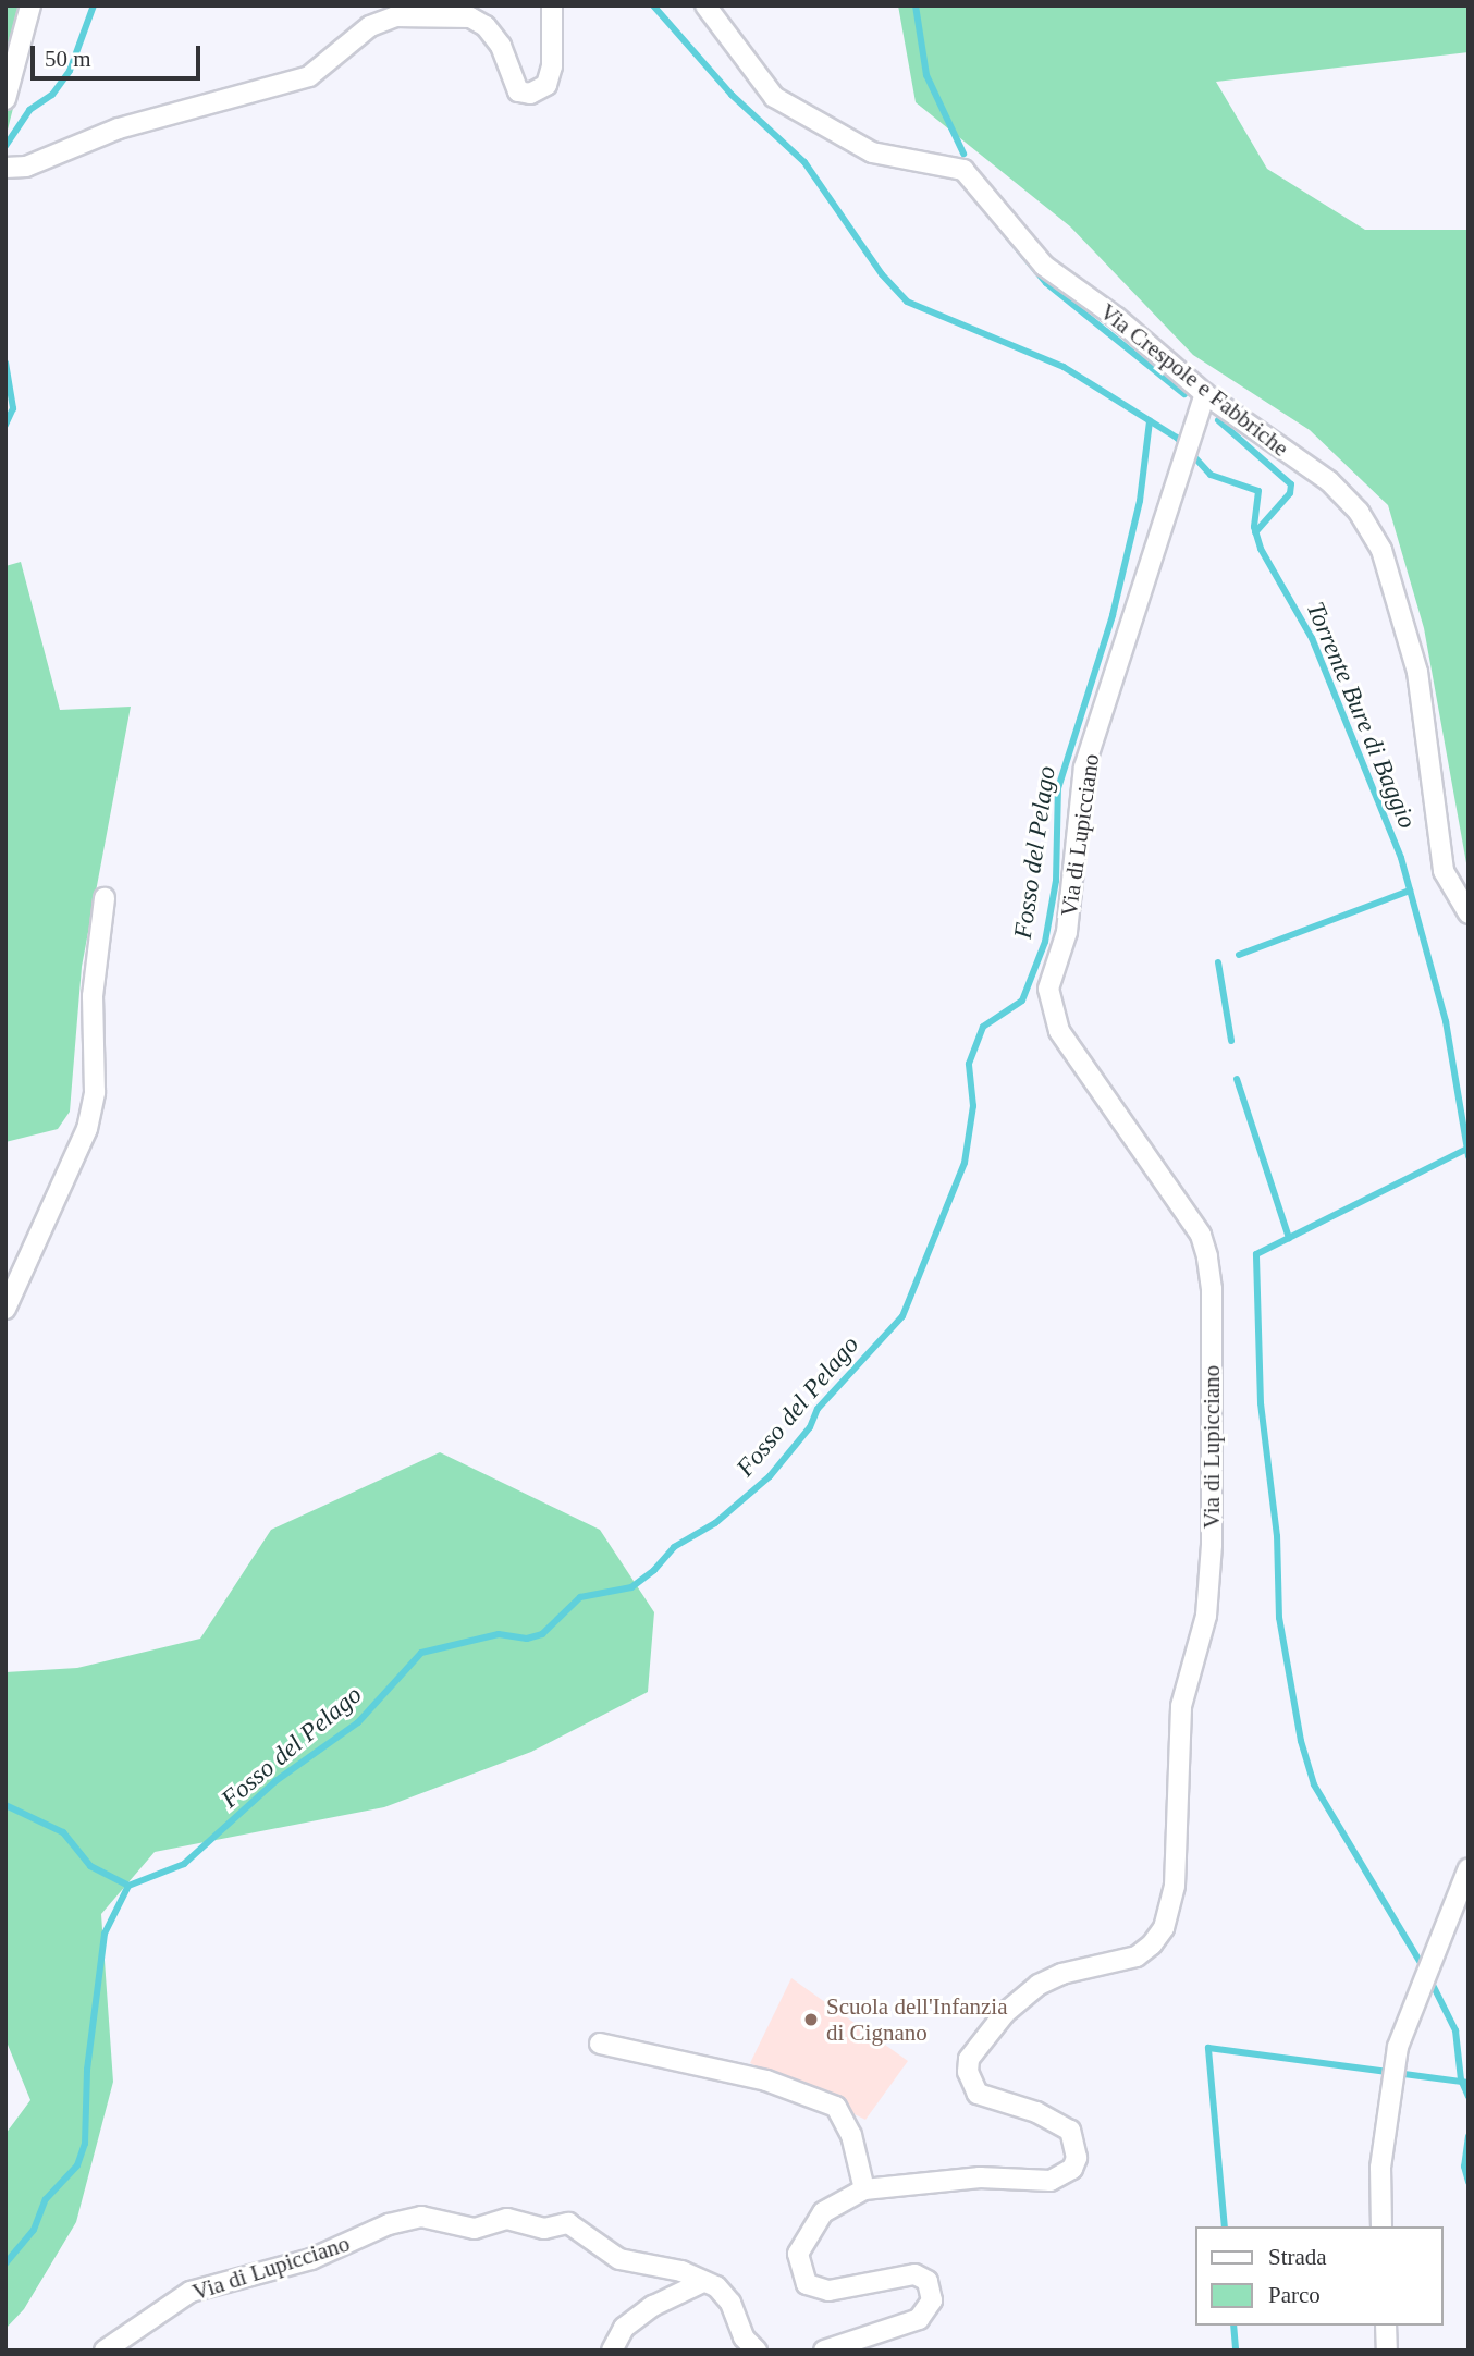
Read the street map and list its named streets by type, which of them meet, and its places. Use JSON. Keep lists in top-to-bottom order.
{
  "streets": {
    "street": ["Via Crespole e Fabbriche", "Via di Lupicciano"]
  },
  "crossings": [
    ["Via Crespole e Fabbriche", "Via di Lupicciano"]
  ],
  "water": ["Torrente Bure di Baggio", "Fosso del Pelago"],
  "places": ["Scuola dell'Infanzia di Cignano"],
  "legend": ["Strada", "Parco"],
  "scale_bar": "50 m"
}
